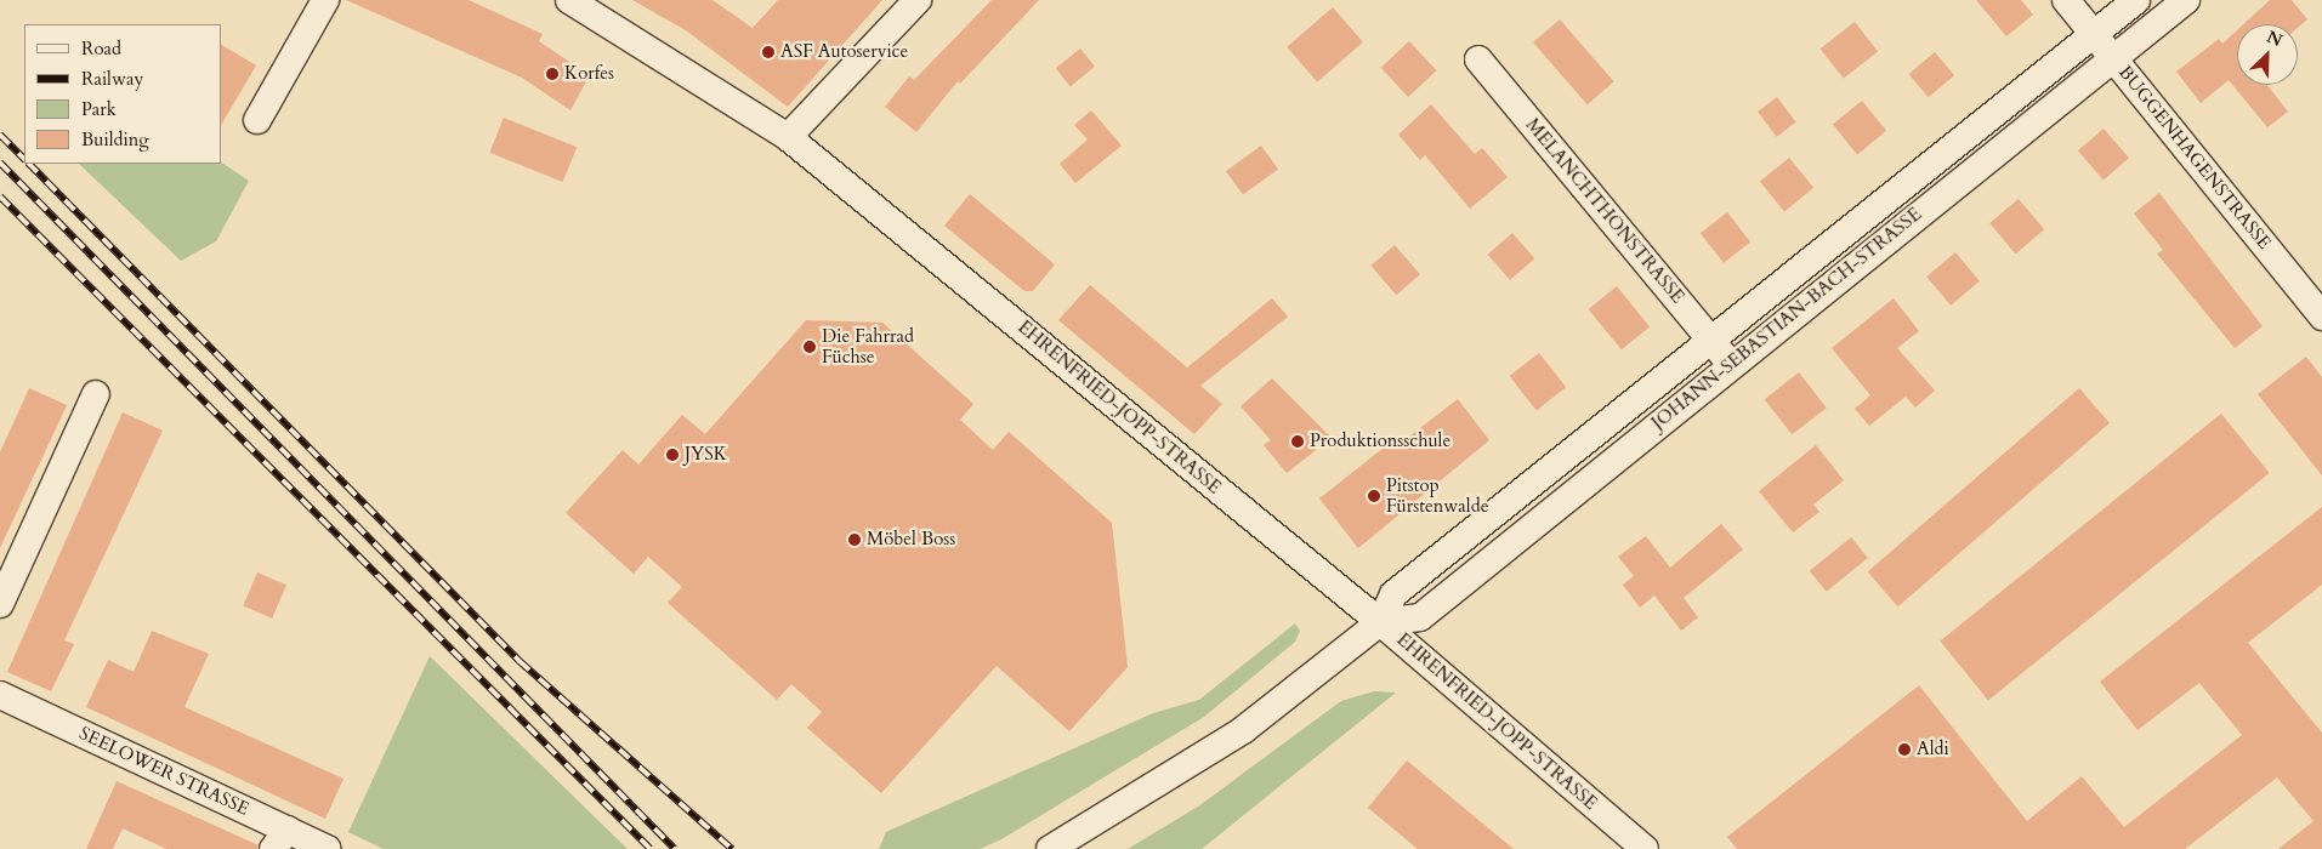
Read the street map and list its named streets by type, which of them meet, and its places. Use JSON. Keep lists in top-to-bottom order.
{
  "streets": {
    "street": [
      "BUGGENHAGENSTRASSE",
      "MELANCHTHONSTRASSE",
      "JOHANN-SEBASTIAN-BACH-STRASSE",
      "EHRENFRIED-JOPP-STRASSE",
      "SEELOWER STRASSE"
    ]
  },
  "crossings": [
    ["BUGGENHAGENSTRASSE", "JOHANN-SEBASTIAN-BACH-STRASSE"],
    ["MELANCHTHONSTRASSE", "JOHANN-SEBASTIAN-BACH-STRASSE"],
    ["JOHANN-SEBASTIAN-BACH-STRASSE", "EHRENFRIED-JOPP-STRASSE"]
  ],
  "places": [
    "ASF Autoservice",
    "Korfes",
    "Die Fahrrad Füchse",
    "Produktionsschule",
    "JYSK",
    "Pitstop Fürstenwalde",
    "Möbel Boss",
    "Aldi"
  ],
  "legend": [
    "Road",
    "Railway",
    "Park",
    "Building"
  ],
  "north": "top right"
}
